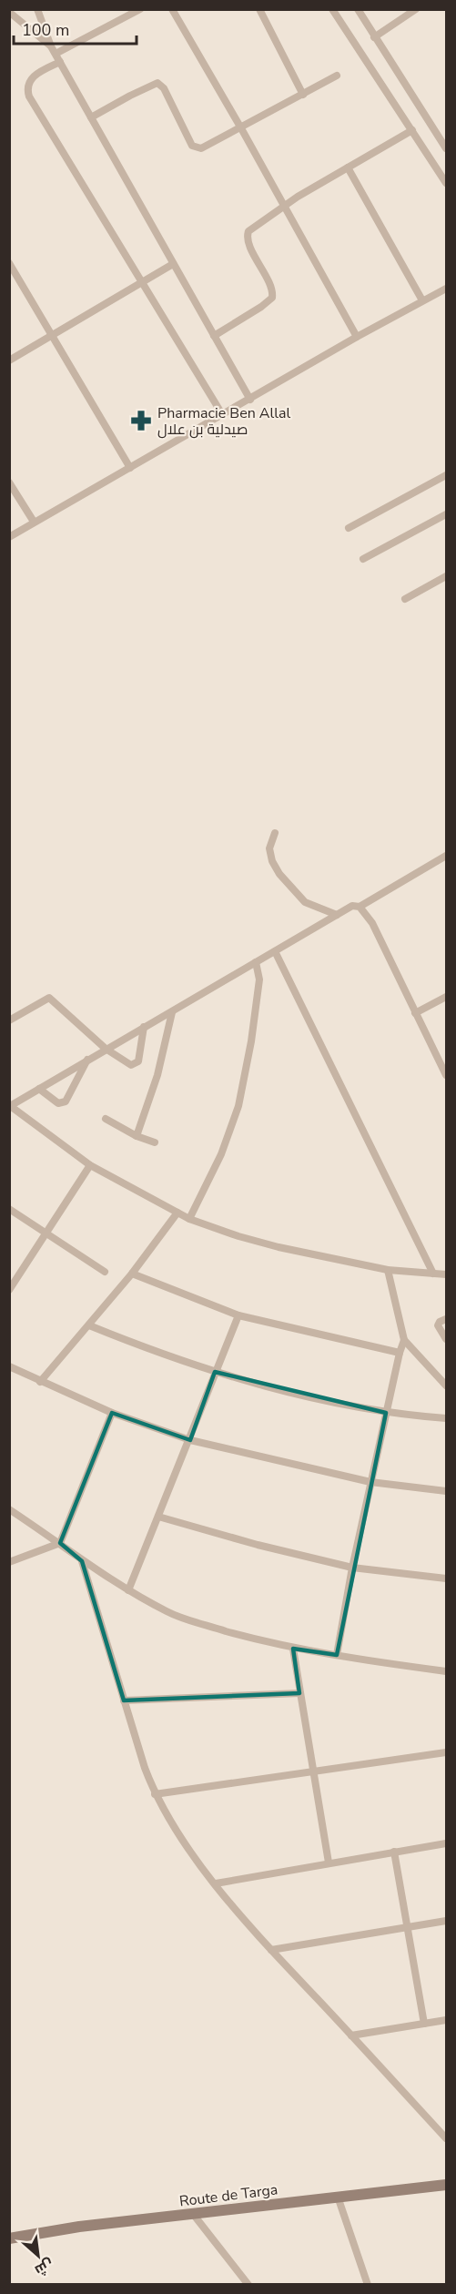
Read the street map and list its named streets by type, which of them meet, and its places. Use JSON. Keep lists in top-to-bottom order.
{
  "streets": {
    "main road": ["Route de Targa"]
  },
  "places": {
    "pharmacy": ["Pharmacie Ben Allal صيدلية بن علال"]
  },
  "scale_bar": "100 m",
  "north": "bottom right"
}
